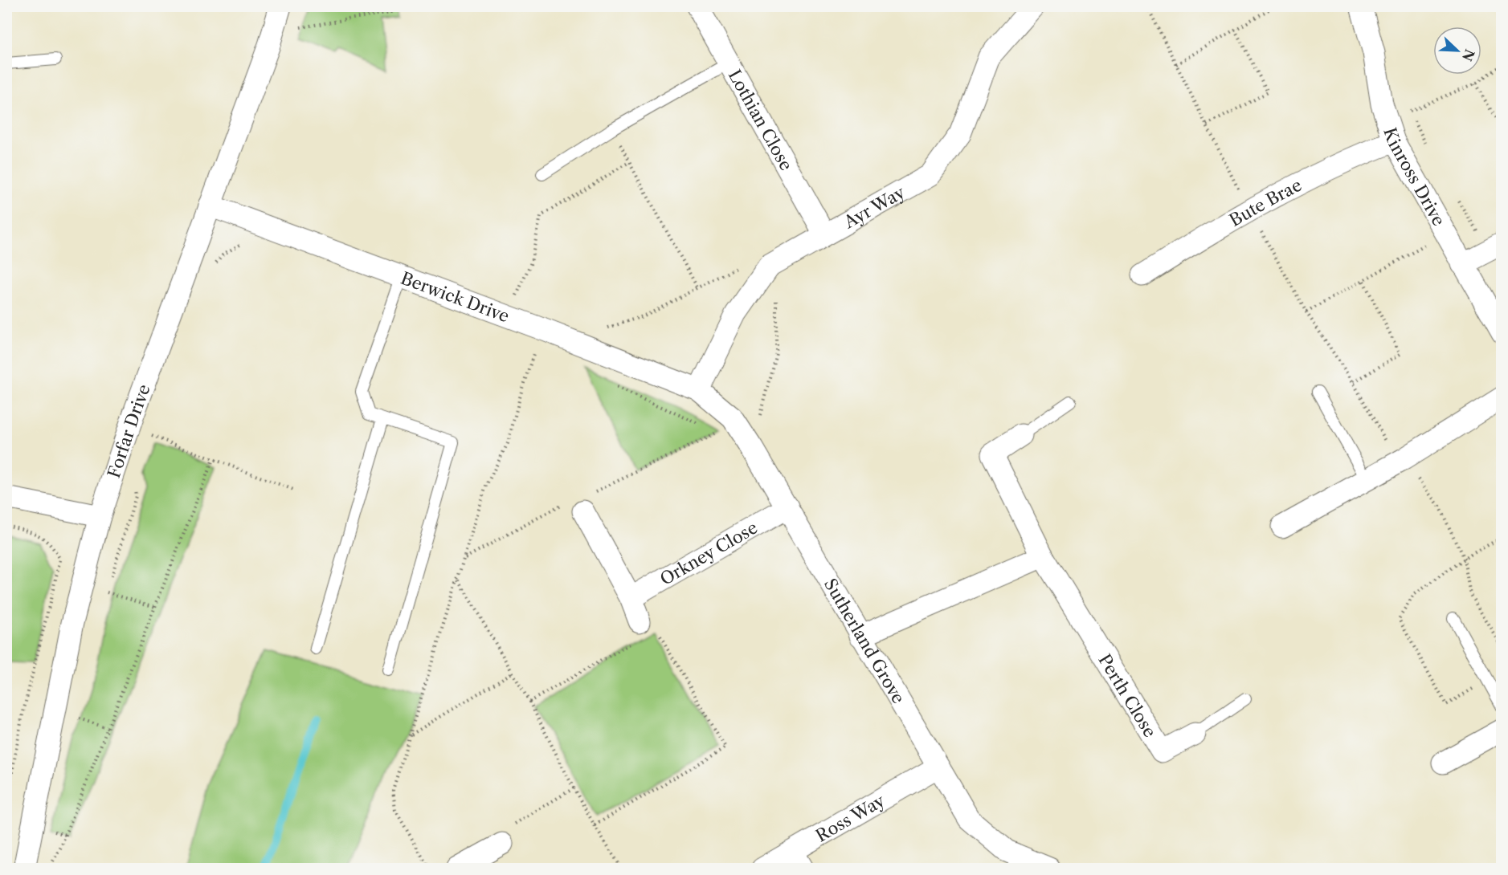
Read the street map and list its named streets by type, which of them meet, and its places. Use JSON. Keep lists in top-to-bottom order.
{
  "streets": {
    "street": [
      "Lothian Close",
      "Kinross Drive",
      "Bute Brae",
      "Ayr Way",
      "Berwick Drive",
      "Forfar Drive",
      "Orkney Close",
      "Sutherland Grove",
      "Perth Close",
      "Ross Way"
    ]
  },
  "crossings": [
    ["Lothian Close", "Ayr Way"],
    ["Kinross Drive", "Bute Brae"],
    ["Ayr Way", "Berwick Drive"],
    ["Ayr Way", "Sutherland Grove"],
    ["Berwick Drive", "Forfar Drive"],
    ["Berwick Drive", "Sutherland Grove"],
    ["Orkney Close", "Sutherland Grove"],
    ["Sutherland Grove", "Ross Way"]
  ],
  "north": "bottom right"
}
